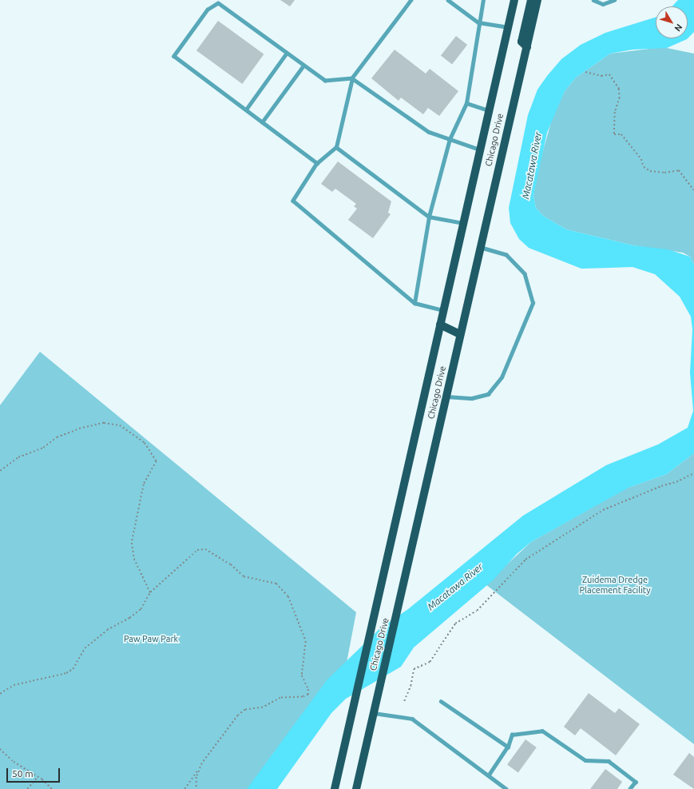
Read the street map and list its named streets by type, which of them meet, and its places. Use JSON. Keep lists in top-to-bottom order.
{
  "streets": {
    "main road": ["Chicago Drive"]
  },
  "water": ["Macatawa River"],
  "parks": ["Zuidema Dredge Placement Facility", "Paw Paw Park"],
  "scale_bar": "50 m",
  "north": "bottom right"
}
